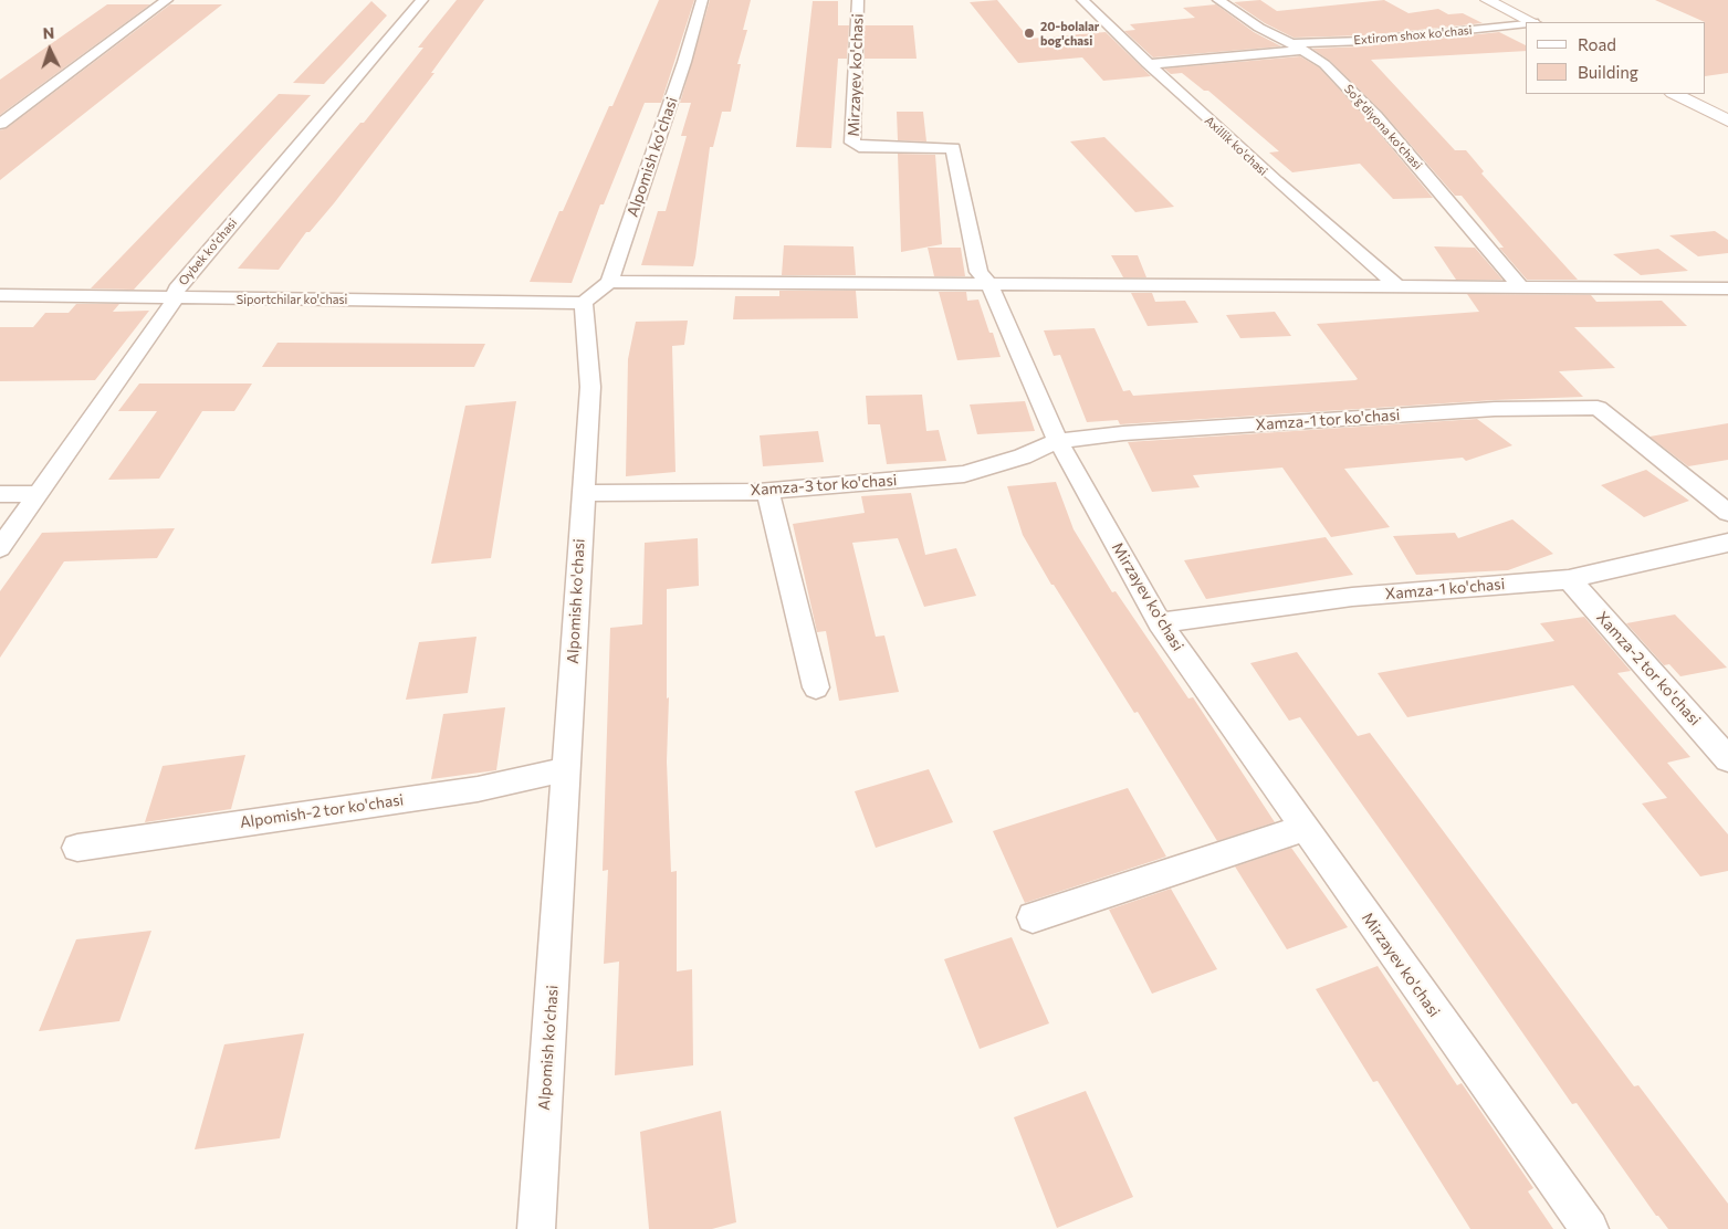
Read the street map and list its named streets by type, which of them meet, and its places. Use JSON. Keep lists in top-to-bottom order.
{
  "streets": {
    "street": [
      "Extirom shox ko'chasi",
      "Mirzayev ko'chasi",
      "So'g'diyona ko'chasi",
      "Axillik ko'chasi",
      "Alpomish ko'chasi",
      "Oybek ko'chasi",
      "Siportchilar ko'chasi",
      "Xamza-1 tor ko'chasi",
      "Xamza-3 tor ko'chasi",
      "Xamza-1 ko'chasi",
      "Xamza-2 tor ko'chasi",
      "Alpomish-2 tor ko'chasi"
    ]
  },
  "crossings": [
    ["Extirom shox ko'chasi", "So'g'diyona ko'chasi"],
    ["Extirom shox ko'chasi", "Axillik ko'chasi"],
    ["Mirzayev ko'chasi", "Xamza-1 tor ko'chasi"],
    ["Mirzayev ko'chasi", "Xamza-3 tor ko'chasi"],
    ["Mirzayev ko'chasi", "Xamza-1 ko'chasi"],
    ["Alpomish ko'chasi", "Siportchilar ko'chasi"],
    ["Alpomish ko'chasi", "Xamza-3 tor ko'chasi"],
    ["Alpomish ko'chasi", "Alpomish-2 tor ko'chasi"],
    ["Oybek ko'chasi", "Siportchilar ko'chasi"],
    ["Xamza-1 tor ko'chasi", "Xamza-3 tor ko'chasi"],
    ["Xamza-1 ko'chasi", "Xamza-2 tor ko'chasi"]
  ],
  "places": ["20-bolalar bog'chasi"],
  "legend": ["Road", "Building"],
  "north": "top"
}
